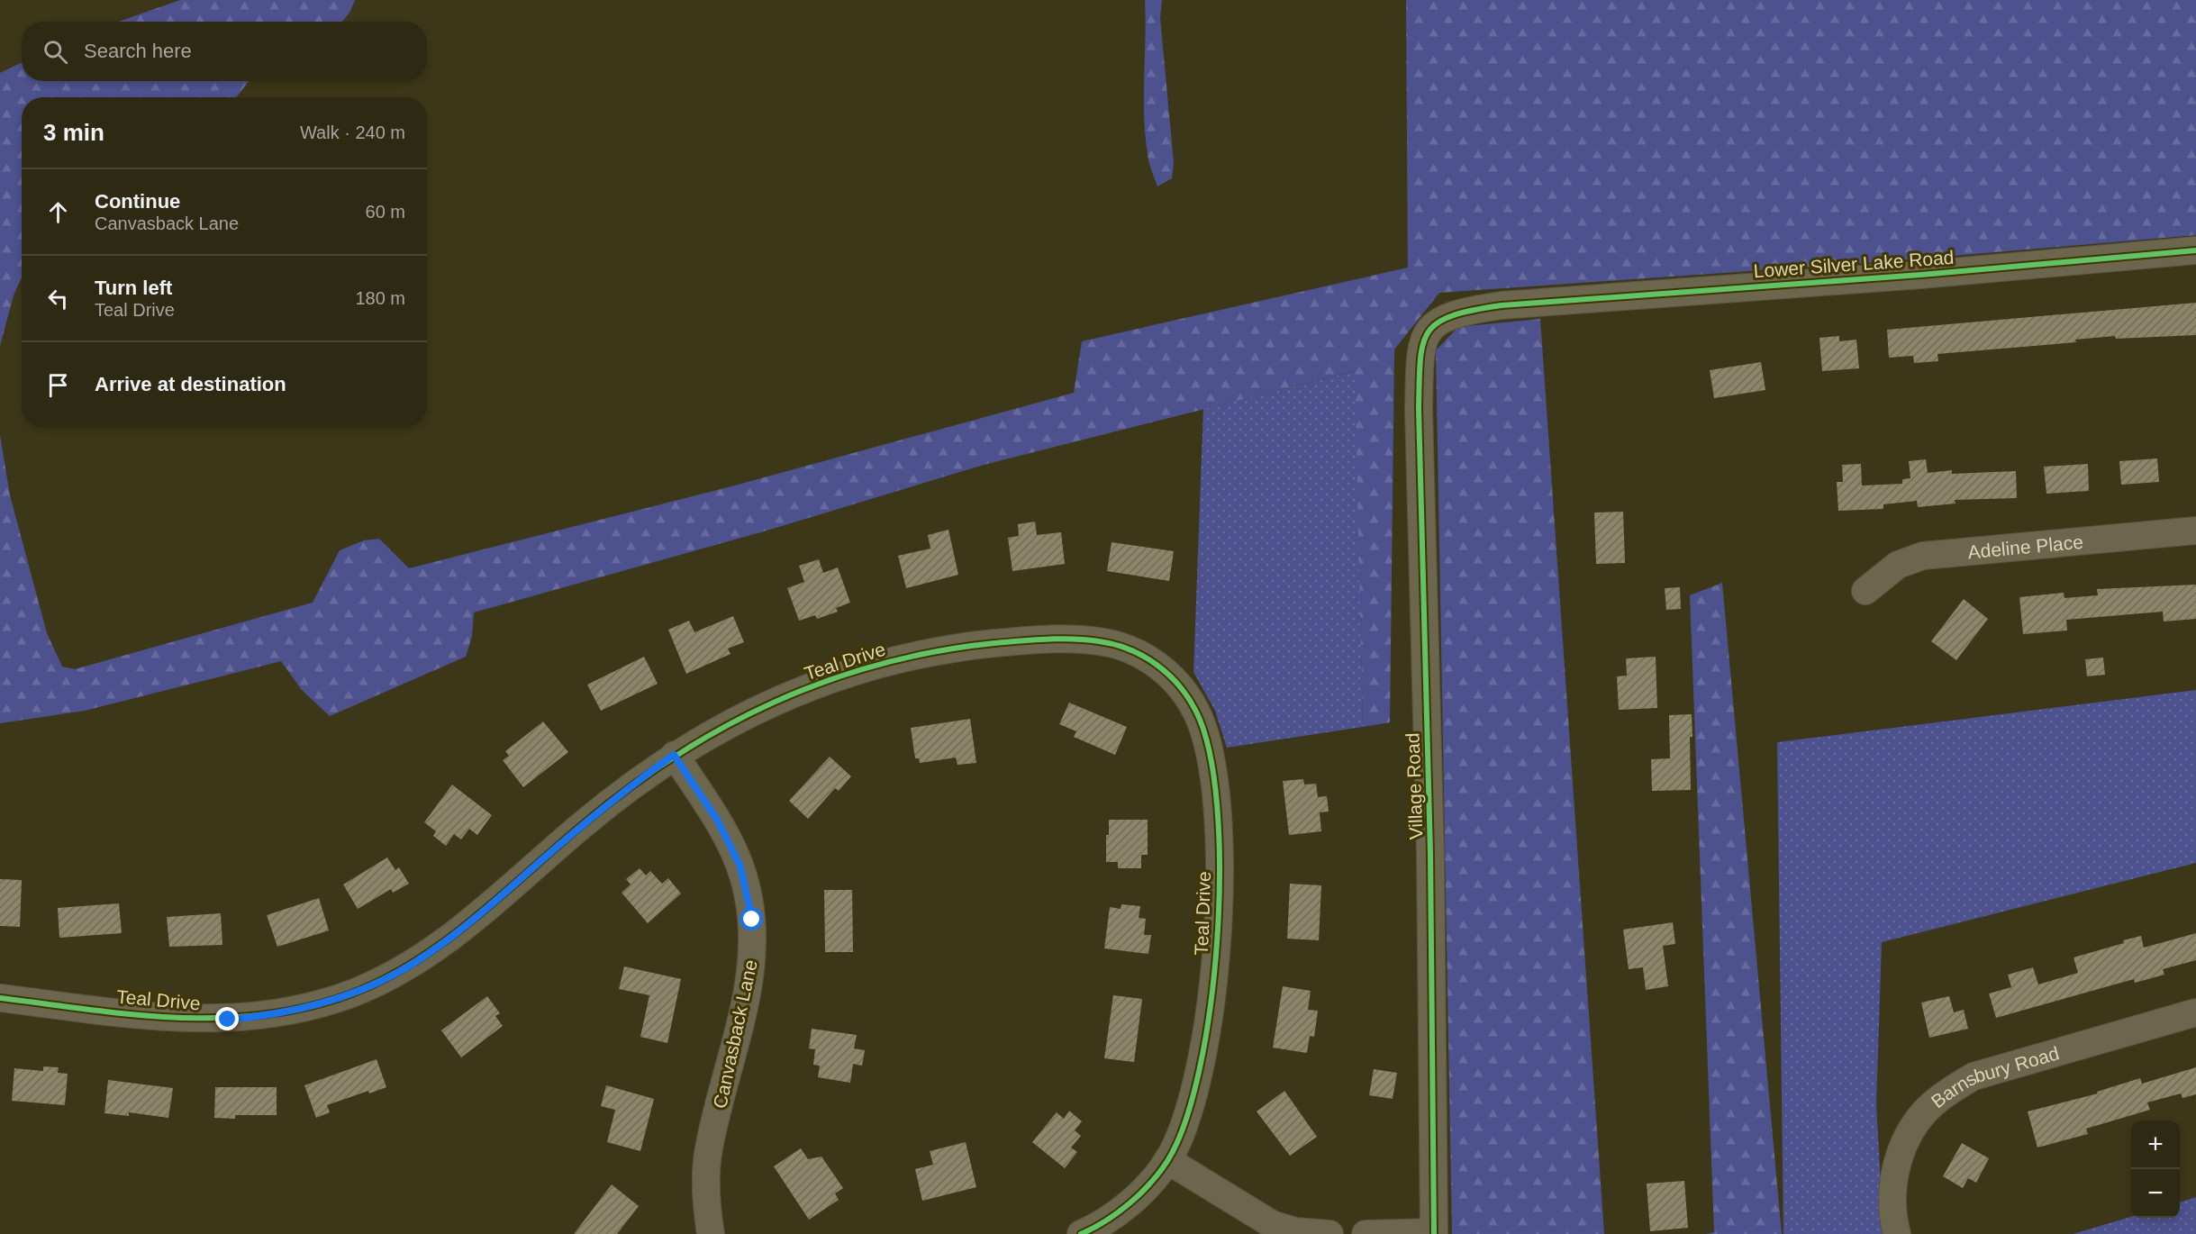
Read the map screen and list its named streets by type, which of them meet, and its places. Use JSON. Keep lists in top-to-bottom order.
{
  "streets": {
    "street": [
      "Lower Silver Lake Road",
      "Adeline Place",
      "Teal Drive",
      "Village Road",
      "Canvasback Lane",
      "Barnsbury Road"
    ]
  },
  "crossings": [
    ["Lower Silver Lake Road", "Village Road"],
    ["Teal Drive", "Canvasback Lane"]
  ],
  "page": {
    "search": "Search here",
    "heading": ["3 min", "Walk · 240 m"],
    "list": [
      ["Continue", "Canvasback Lane", "60 m"],
      ["Turn left", "Teal Drive", "180 m"],
      "Arrive at destination"
    ],
    "map_buttons": ["+", "−"]
  }
}
